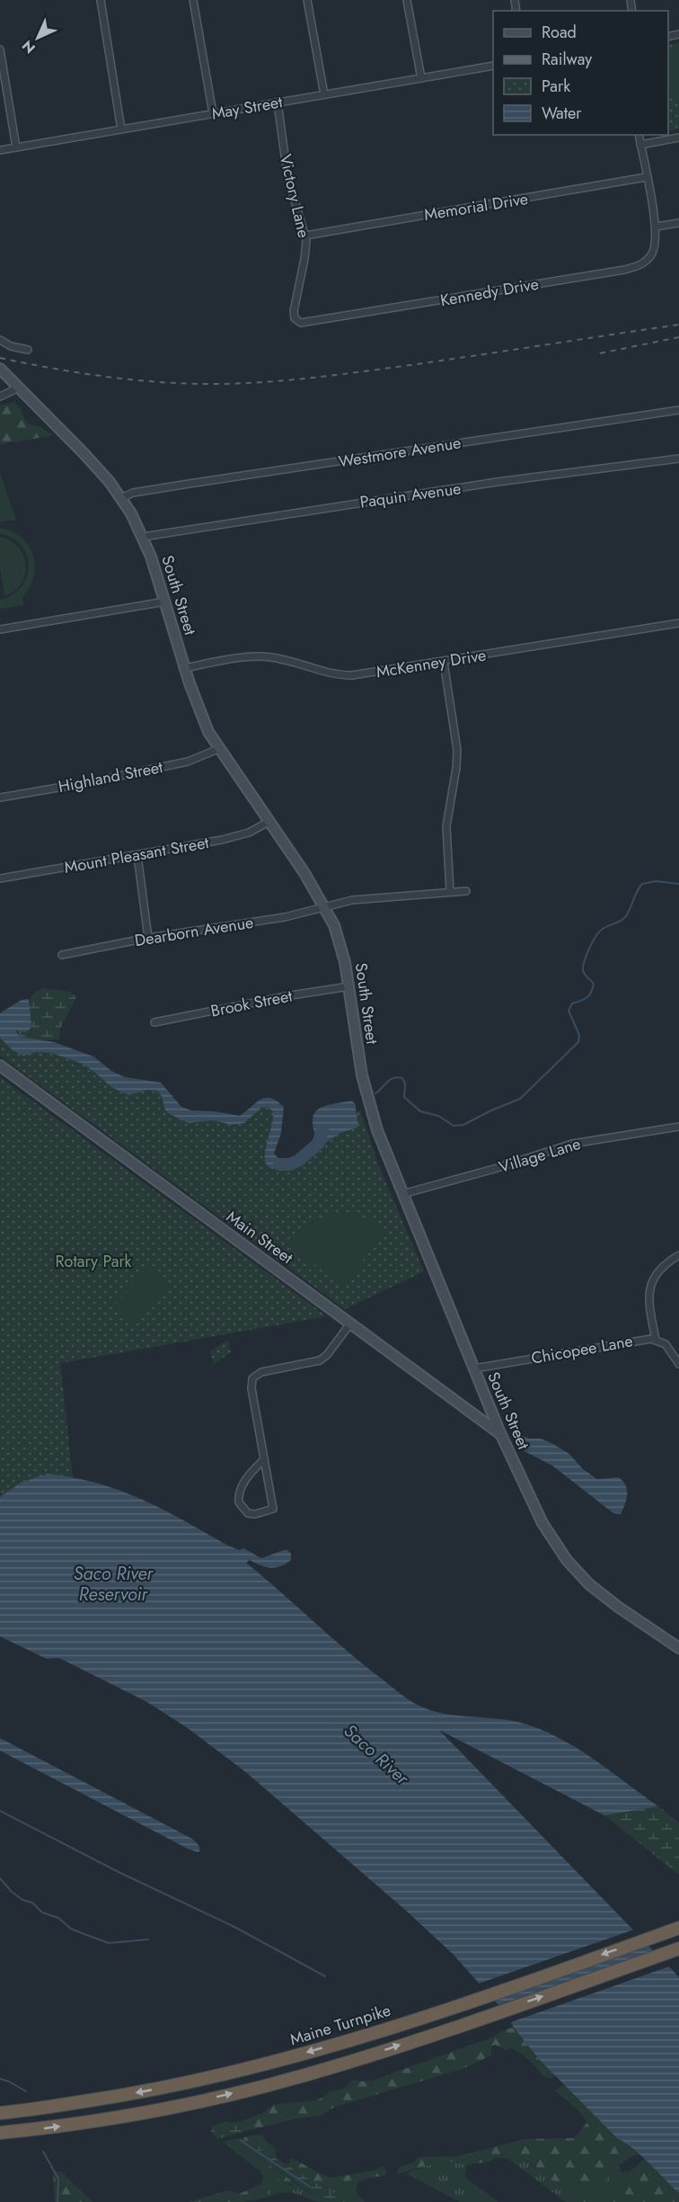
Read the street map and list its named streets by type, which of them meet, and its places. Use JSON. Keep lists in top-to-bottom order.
{
  "streets": {
    "highway": ["Maine Turnpike"],
    "street": [
      "May Street",
      "Victory Lane",
      "Memorial Drive",
      "Kennedy Drive",
      "Westmore Avenue",
      "Paquin Avenue",
      "South Street",
      "McKenney Drive",
      "Highland Street",
      "Mount Pleasant Street",
      "Dearborn Avenue",
      "Brook Street",
      "Village Lane",
      "Main Street",
      "Chicopee Lane"
    ]
  },
  "crossings": [
    ["May Street", "Victory Lane"],
    ["Victory Lane", "Memorial Drive"],
    ["Victory Lane", "Kennedy Drive"],
    ["Memorial Drive", "Kennedy Drive"],
    ["Westmore Avenue", "South Street"],
    ["Paquin Avenue", "South Street"],
    ["South Street", "McKenney Drive"],
    ["South Street", "Highland Street"],
    ["South Street", "Mount Pleasant Street"],
    ["South Street", "Dearborn Avenue"],
    ["South Street", "Brook Street"],
    ["South Street", "Village Lane"],
    ["South Street", "Main Street"],
    ["South Street", "Chicopee Lane"]
  ],
  "water": ["Saco River Reservoir", "Saco River"],
  "parks": ["Rotary Park"],
  "legend": [
    "Road",
    "Railway",
    "Park",
    "Water"
  ],
  "north": "bottom left"
}
